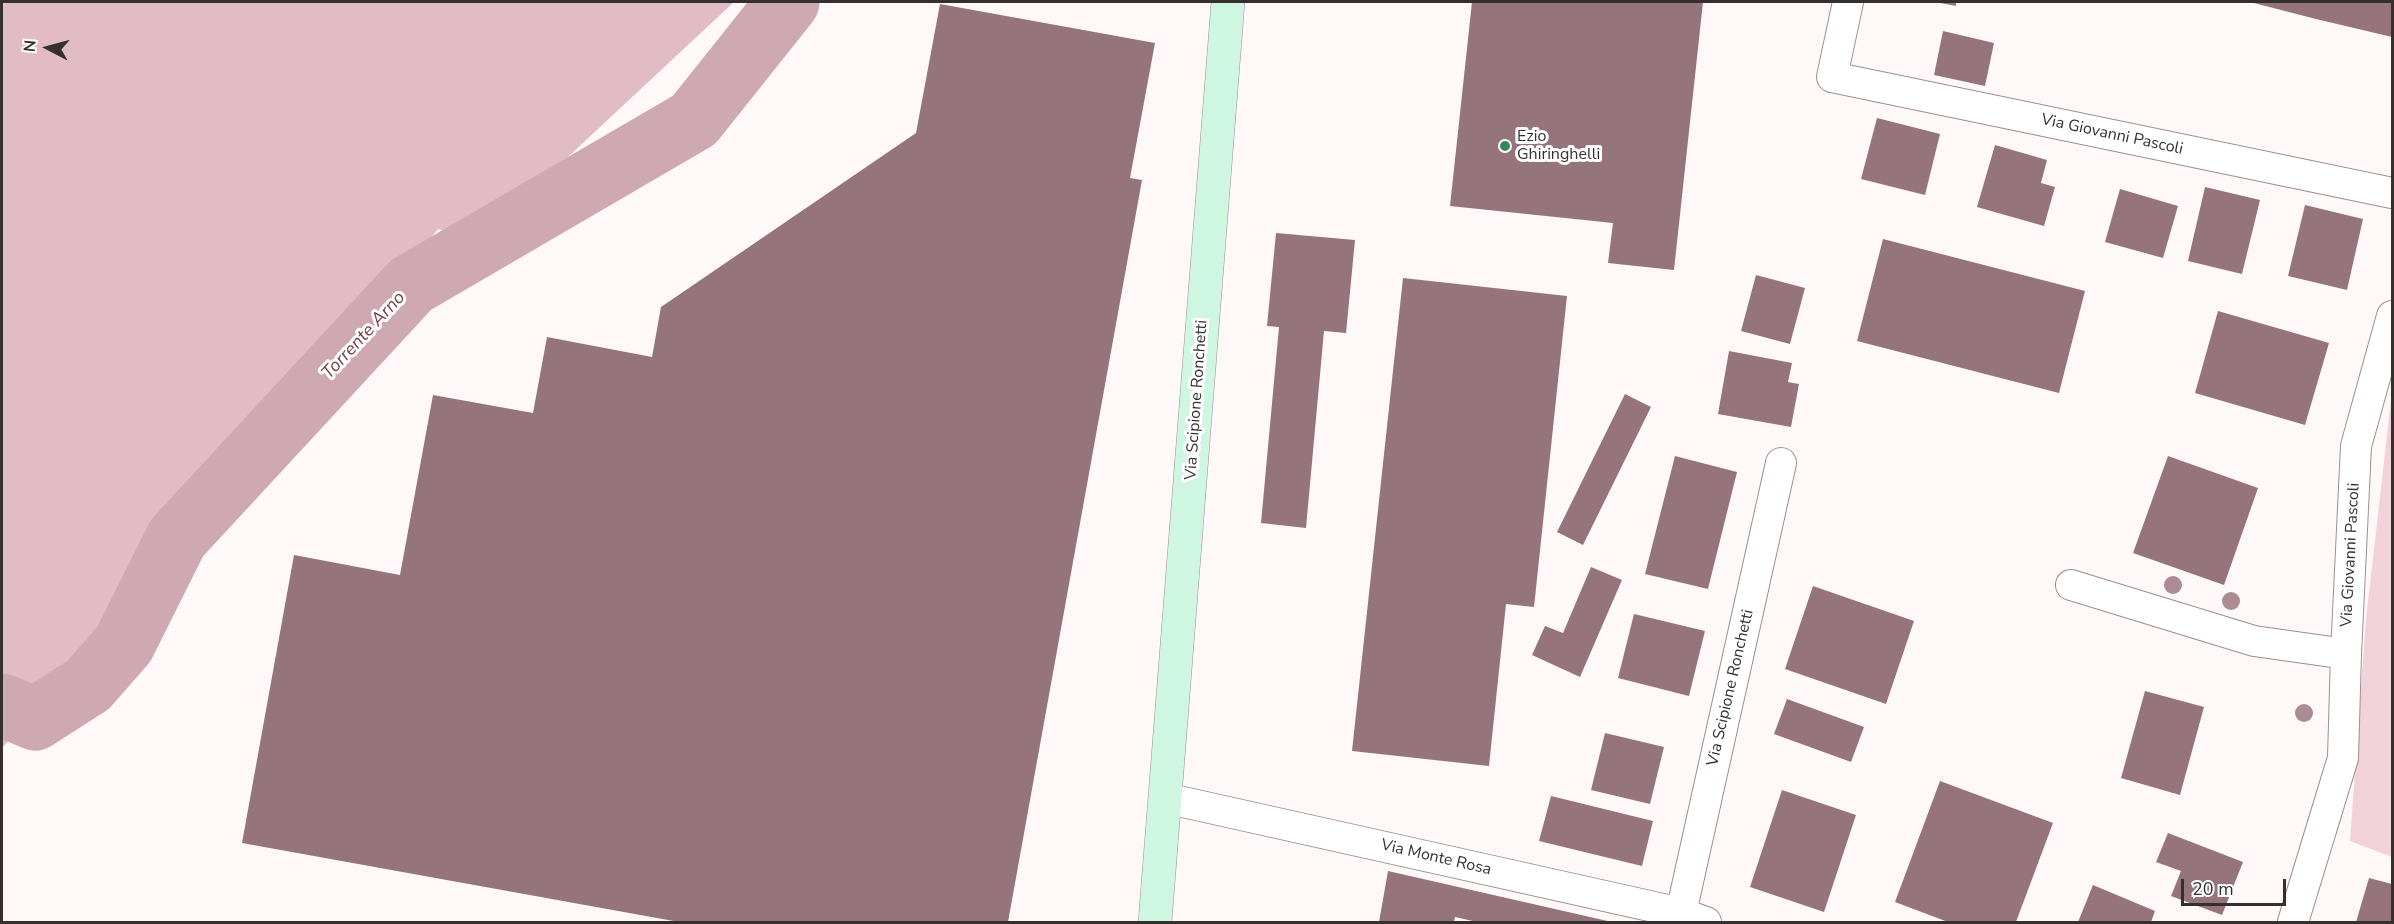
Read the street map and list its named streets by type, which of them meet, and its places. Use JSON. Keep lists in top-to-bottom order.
{
  "streets": {
    "street": ["Via Giovanni Pascoli", "Via Scipione Ronchetti", "Via Monte Rosa"]
  },
  "crossings": [
    ["Via Scipione Ronchetti", "Via Monte Rosa"]
  ],
  "water": ["Torrente Arno"],
  "places": ["Ezio Ghiringhelli"],
  "scale_bar": "20 m",
  "north": "left"
}
